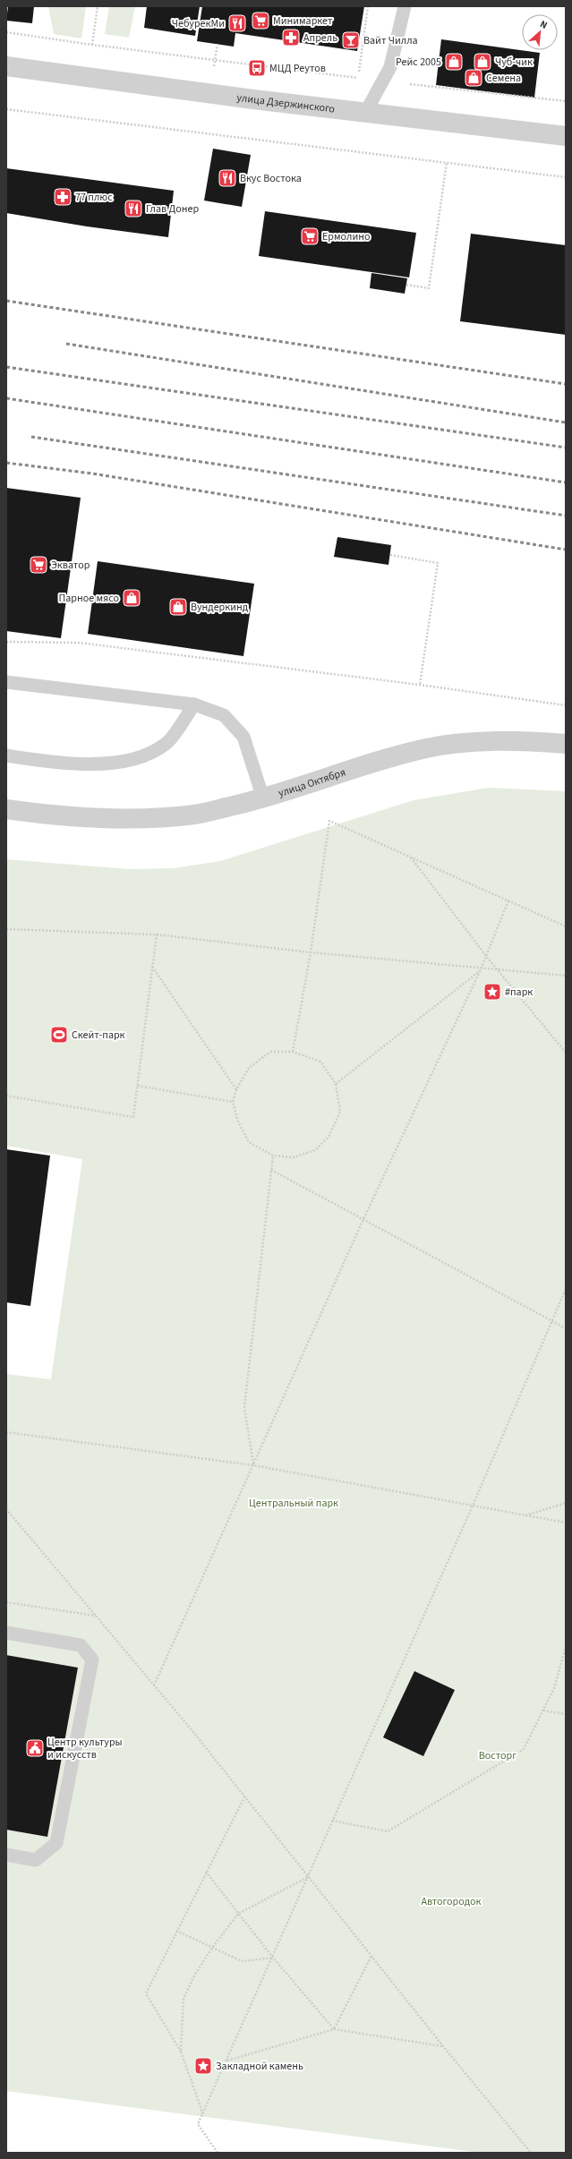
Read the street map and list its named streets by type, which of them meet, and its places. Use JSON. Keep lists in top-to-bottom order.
{
  "streets": {
    "street": ["улица Дзержинского", "улица Октября"]
  },
  "parks": ["Центральный парк", "Восторг", "Автогородок"],
  "places": {
    "supermarket": ["Минимаркет", "Ермолино", "Экватор"],
    "restaurant": ["ЧебурекМи", "Вкус Востока", "Глав Донер"],
    "pharmacy": ["Апрель", "77 плюс"],
    "bar": ["Вайт Чилла"],
    "shop": [
      "Рейс 2005",
      "Чуб-чик",
      "Семена",
      "Парное мясо",
      "Вундеркинд"
    ],
    "bus stop": ["МЦД Реутов"],
    "place": ["#парк", "Закладной камень"],
    "sports": ["Скейт-парк"],
    "public building": ["Центр культуры и искусств"]
  },
  "north": "top right"
}
